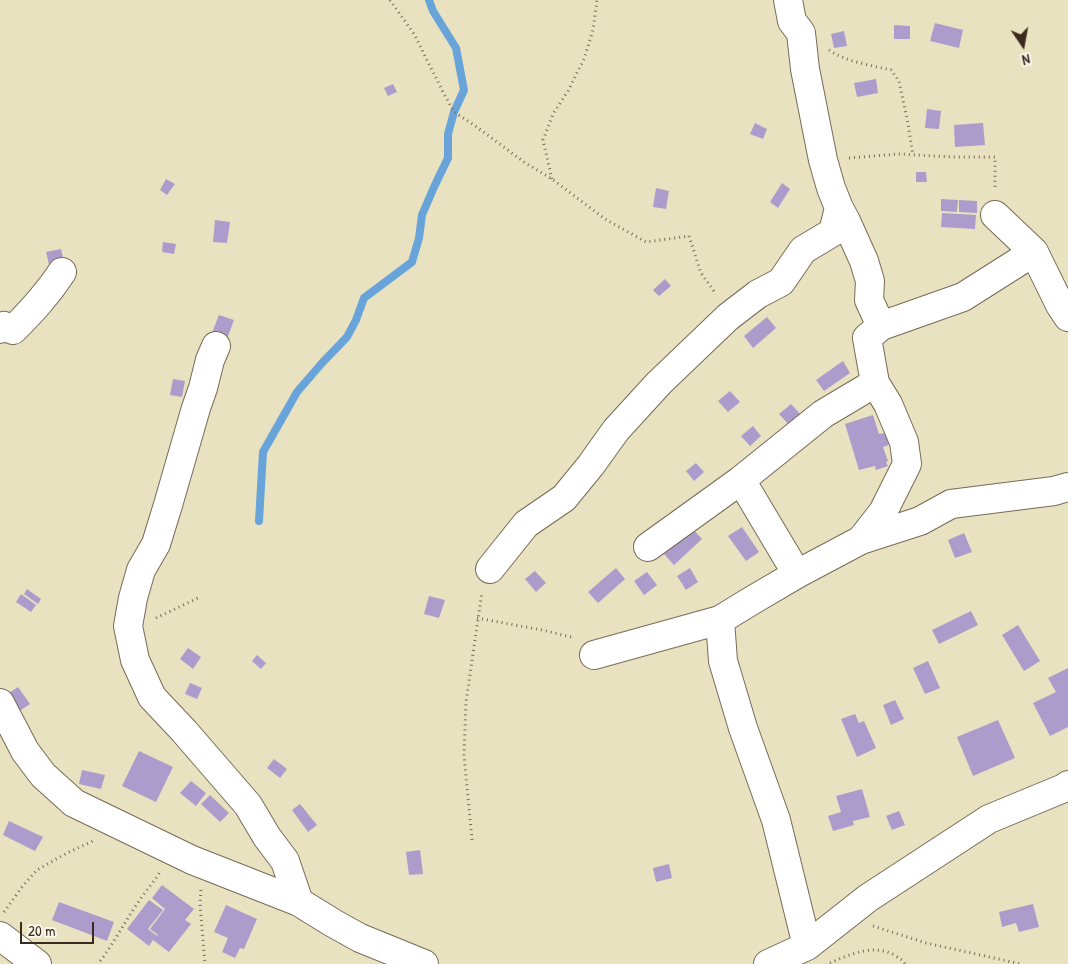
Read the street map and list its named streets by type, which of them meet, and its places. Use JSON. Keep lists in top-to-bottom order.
{
  "scale_bar": "20 m",
  "north": "bottom"
}
